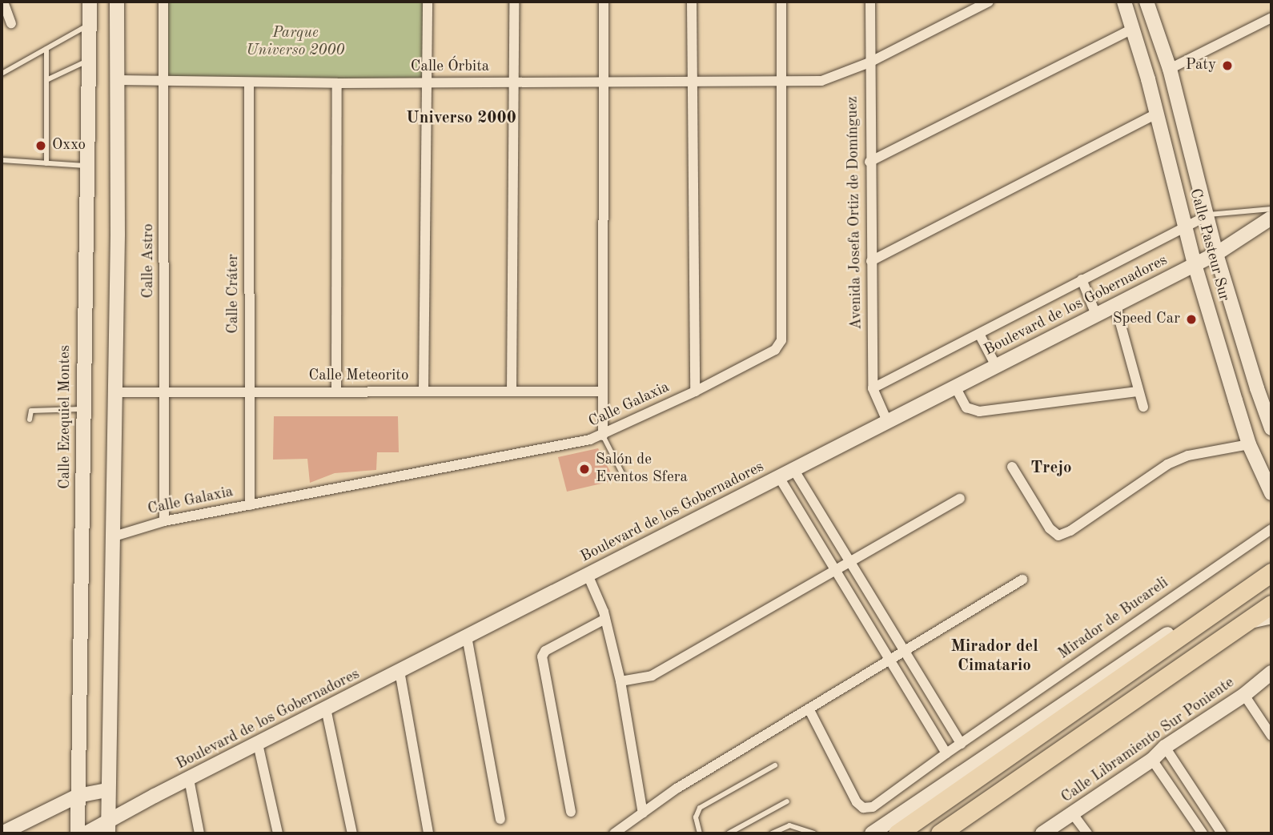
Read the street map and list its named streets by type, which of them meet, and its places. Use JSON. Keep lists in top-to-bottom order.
{
  "streets": {
    "main road": [
      "Calle Pasteur Sur",
      "Boulevard de los Gobernadores",
      "Calle Ezequiel Montes",
      "Calle Libramiento Sur Poniente"
    ],
    "street": [
      "Calle Órbita",
      "Avenida Josefa Ortiz de Domínguez",
      "Calle Astro",
      "Calle Cráter",
      "Calle Meteorito",
      "Calle Galaxia",
      "Mirador de Bucareli"
    ]
  },
  "crossings": [
    ["Calle Órbita", "Avenida Josefa Ortiz de Domínguez"],
    ["Calle Órbita", "Calle Astro"],
    ["Calle Órbita", "Calle Cráter"],
    ["Calle Órbita", "Calle Galaxia"],
    ["Avenida Josefa Ortiz de Domínguez", "Boulevard de los Gobernadores"],
    ["Calle Pasteur Sur", "Boulevard de los Gobernadores"],
    ["Calle Astro", "Calle Meteorito"],
    ["Calle Astro", "Calle Galaxia"],
    ["Calle Cráter", "Calle Meteorito"],
    ["Calle Cráter", "Calle Galaxia"]
  ],
  "districts": ["Universo 2000", "Trejo", "Mirador del Cimatario"],
  "parks": ["Parque Universo 2000"],
  "places": [
    "Paty",
    "Oxxo",
    "Speed Car",
    "Salón de Eventos Sfera"
  ]
}
